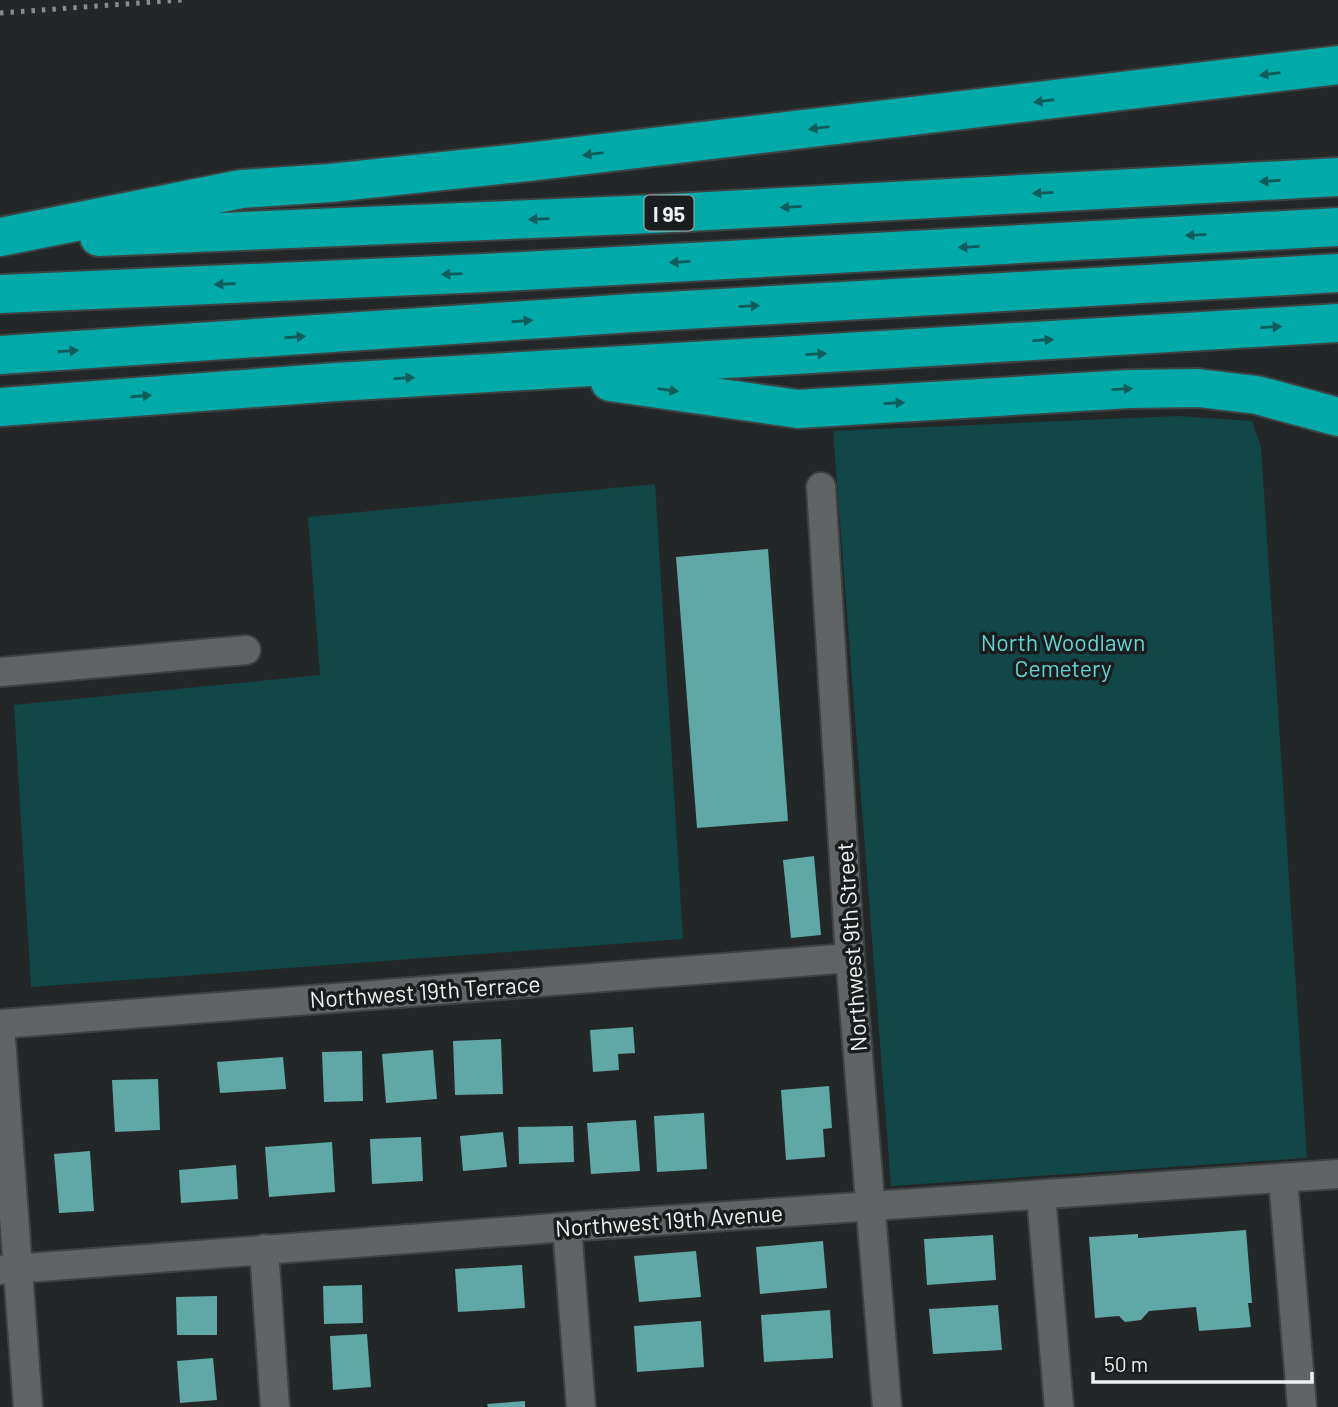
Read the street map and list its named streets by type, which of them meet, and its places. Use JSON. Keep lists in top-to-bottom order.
{
  "streets": {
    "highway": ["I 95"],
    "street": ["Northwest 9th Street", "Northwest 19th Terrace", "Northwest 19th Avenue"]
  },
  "crossings": [
    ["Northwest 9th Street", "Northwest 19th Terrace"],
    ["Northwest 9th Street", "Northwest 19th Avenue"]
  ],
  "parks": ["North Woodlawn Cemetery"],
  "scale_bar": "50 m"
}
